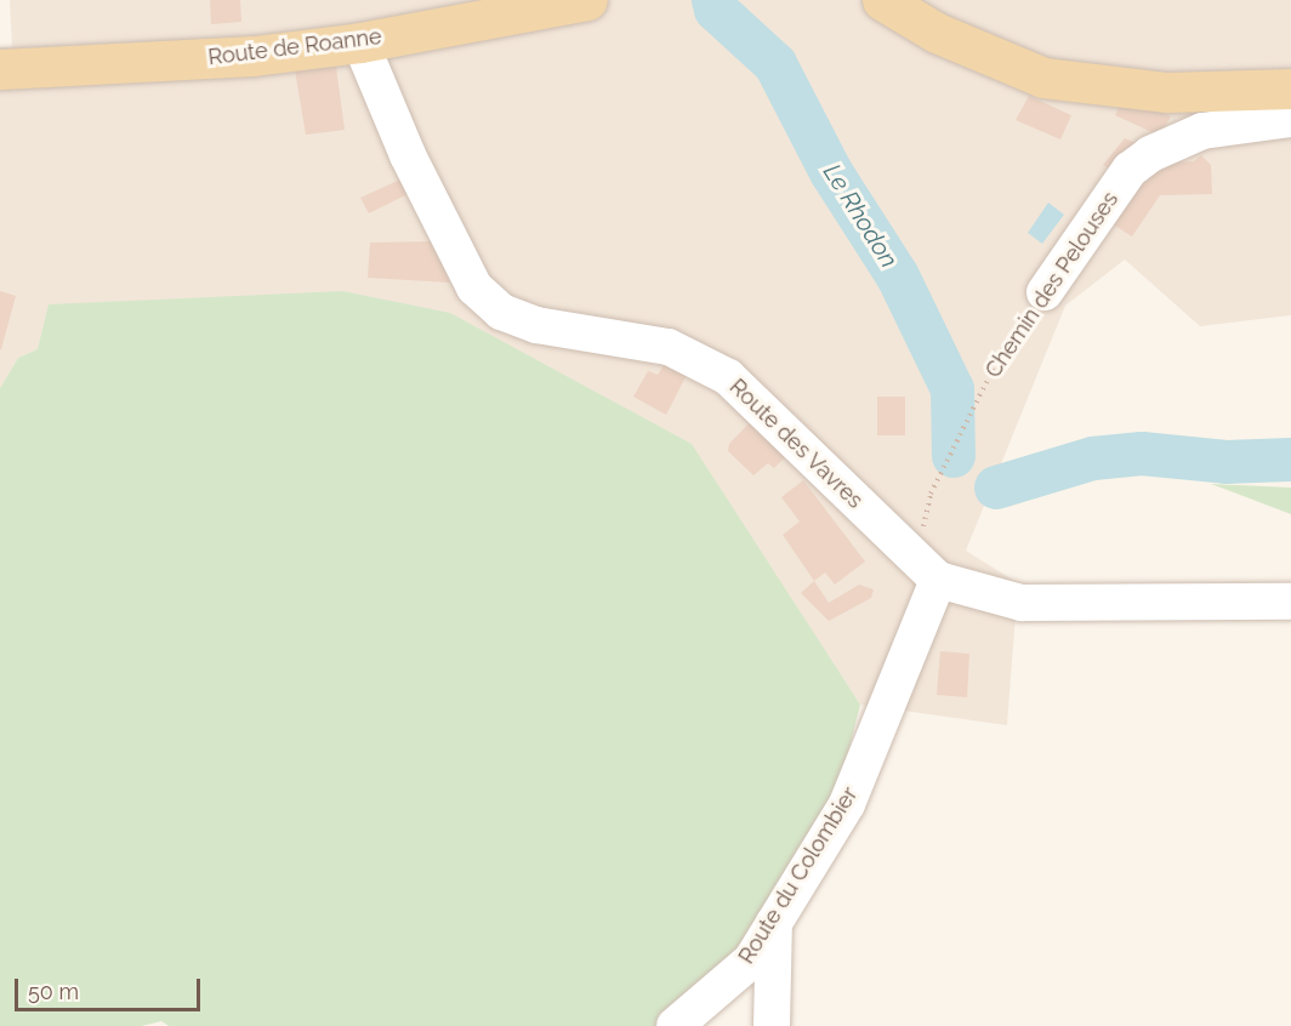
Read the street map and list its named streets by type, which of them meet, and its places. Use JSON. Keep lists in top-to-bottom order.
{
  "streets": {
    "main road": ["Route de Roanne"],
    "street": ["Chemin des Pelouses", "Route des Vavres", "Route du Colombier"]
  },
  "crossings": [
    ["Route de Roanne", "Route des Vavres"],
    ["Chemin des Pelouses", "Route des Vavres"],
    ["Chemin des Pelouses", "Route du Colombier"],
    ["Route des Vavres", "Route du Colombier"]
  ],
  "water": ["Le Rhodon"],
  "scale_bar": "50 m"
}
